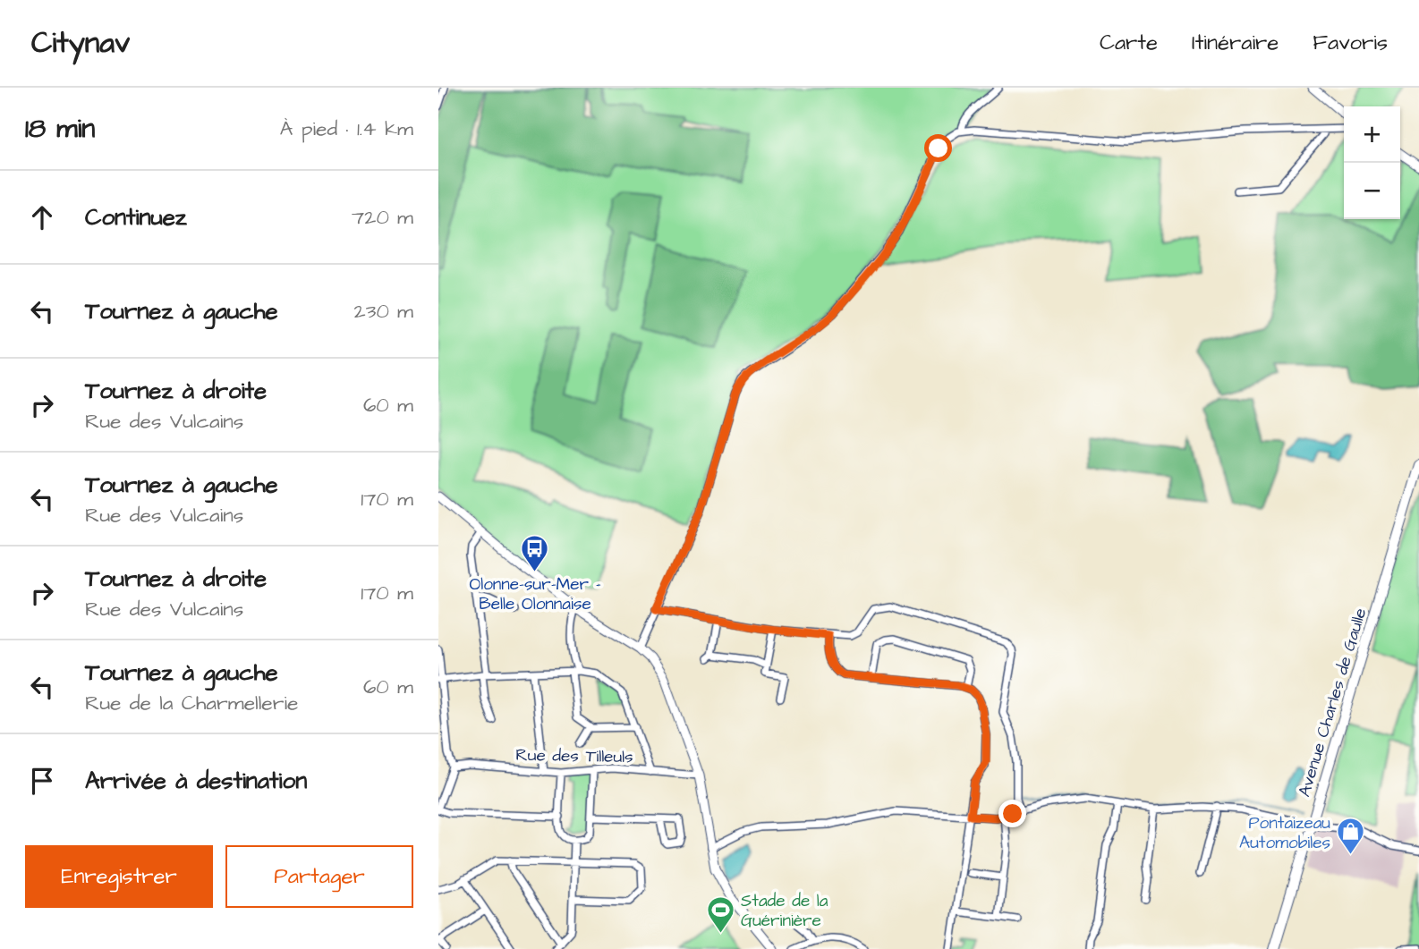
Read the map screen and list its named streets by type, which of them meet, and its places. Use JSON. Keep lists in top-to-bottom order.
{
  "streets": {
    "main road": ["Avenue Charles de Gaulle"],
    "street": ["Rue des Tilleuls"]
  },
  "places": {
    "bus stop": ["Olonne-sur-Mer - Belle Olonnaise"],
    "shop": ["Pontaizeau Automobiles"],
    "sports": ["Stade de la Guérinière"]
  },
  "page": {
    "header": "Citynav",
    "nav": ["Carte", "Itinéraire", "Favoris"],
    "heading": ["18 min", "À pied · 1.4 km"],
    "map_buttons": ["+", "−"],
    "list": [
      ["Continuez", "720 m"],
      ["Tournez à gauche", "230 m"],
      ["Tournez à droite", "Rue des Vulcains", "60 m"],
      ["Tournez à gauche", "Rue des Vulcains", "170 m"],
      ["Tournez à droite", "Rue des Vulcains", "170 m"],
      ["Tournez à gauche", "Rue de la Charmellerie", "60 m"],
      "Arrivée à destination"
    ],
    "buttons": ["Enregistrer", "Partager"]
  }
}
